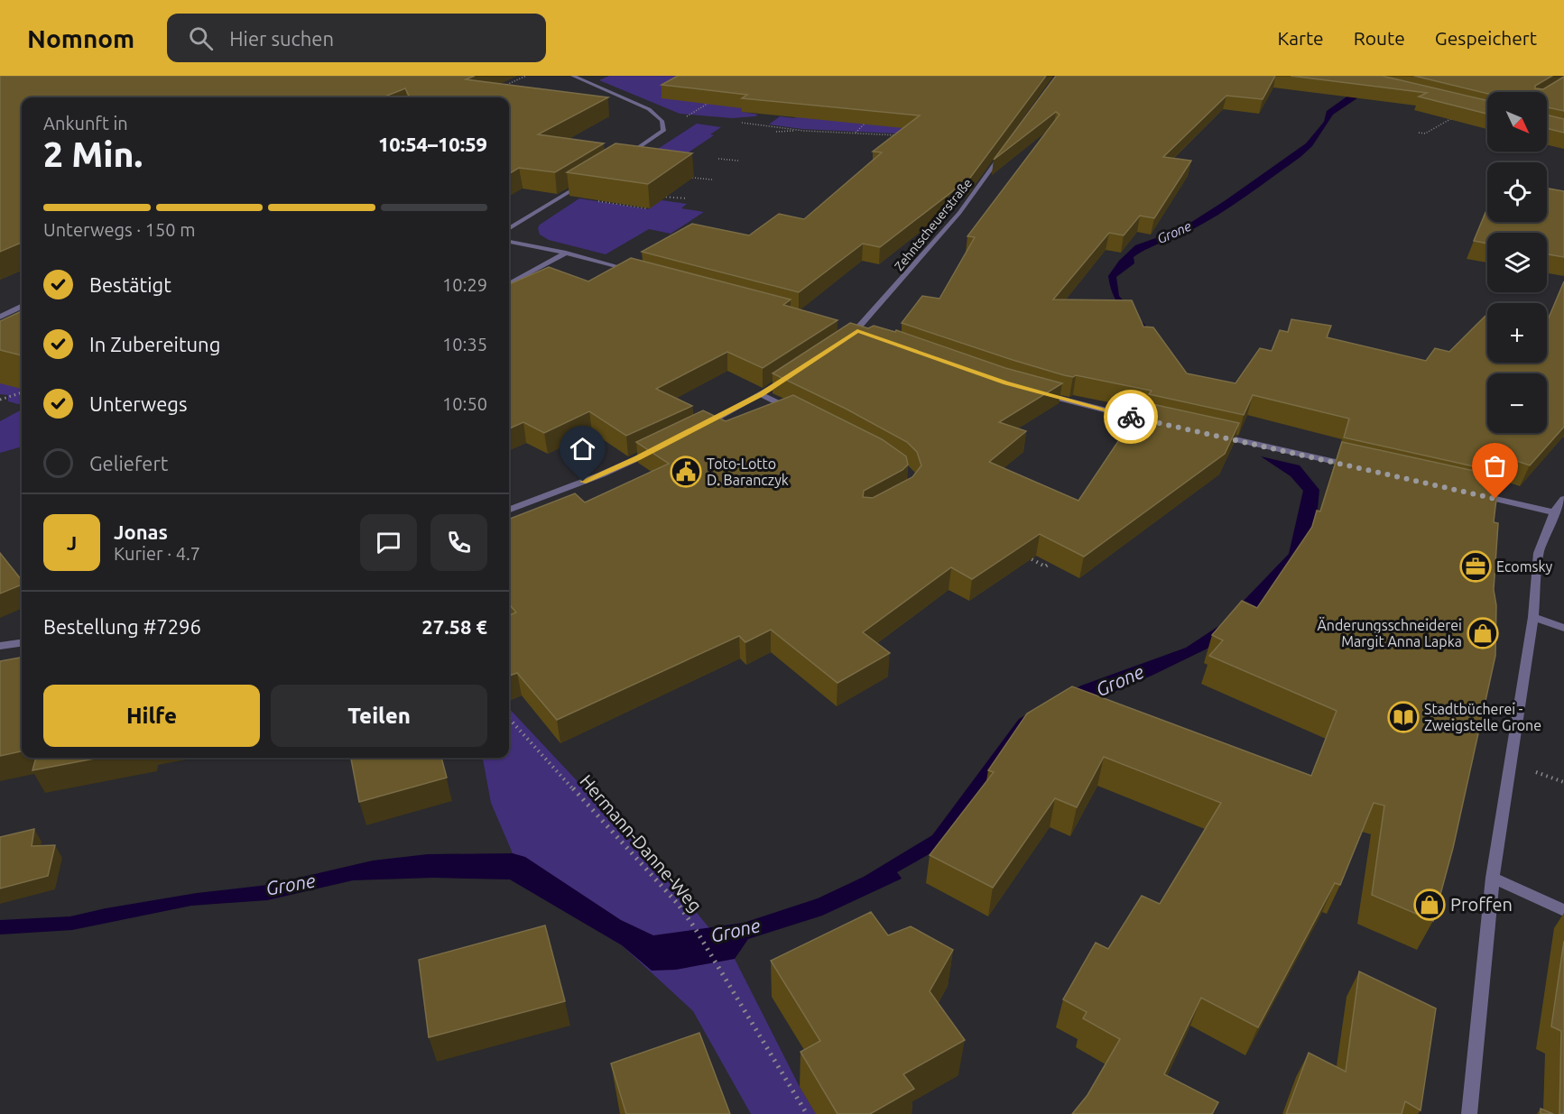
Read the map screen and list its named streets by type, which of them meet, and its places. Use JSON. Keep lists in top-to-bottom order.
{
  "streets": {
    "street": ["Zehntscheuerstraße"],
    "path": ["Hermann-Danne-Weg"]
  },
  "water": ["Grone"],
  "places": {
    "public building": ["Toto-Lotto D. Baranczyk"],
    "office": ["Ecomsky"],
    "shop": ["Änderungsschneiderei Margit Anna Lapka", "Proffen"],
    "library": ["Stadtbücherei - Zweigstelle Grone"]
  },
  "north": "bottom right",
  "page": {
    "header": "Nomnom",
    "search": "Hier suchen",
    "nav": ["Karte", "Route", "Gespeichert"],
    "map_buttons": ["+", "−"],
    "heading": ["2 Min.", "Ankunft in", "10:54–10:59"],
    "panel": [
      "Jonas",
      "Kurier · 4.7",
      "Bestellung #7296",
      "27.58 €"
    ],
    "bar": "Unterwegs · 150 m",
    "list": [
      ["Bestätigt", "10:29"],
      ["In Zubereitung", "10:35"],
      ["Unterwegs", "10:50"],
      "Geliefert"
    ],
    "round": "J",
    "buttons": ["Hilfe", "Teilen"]
  }
}
